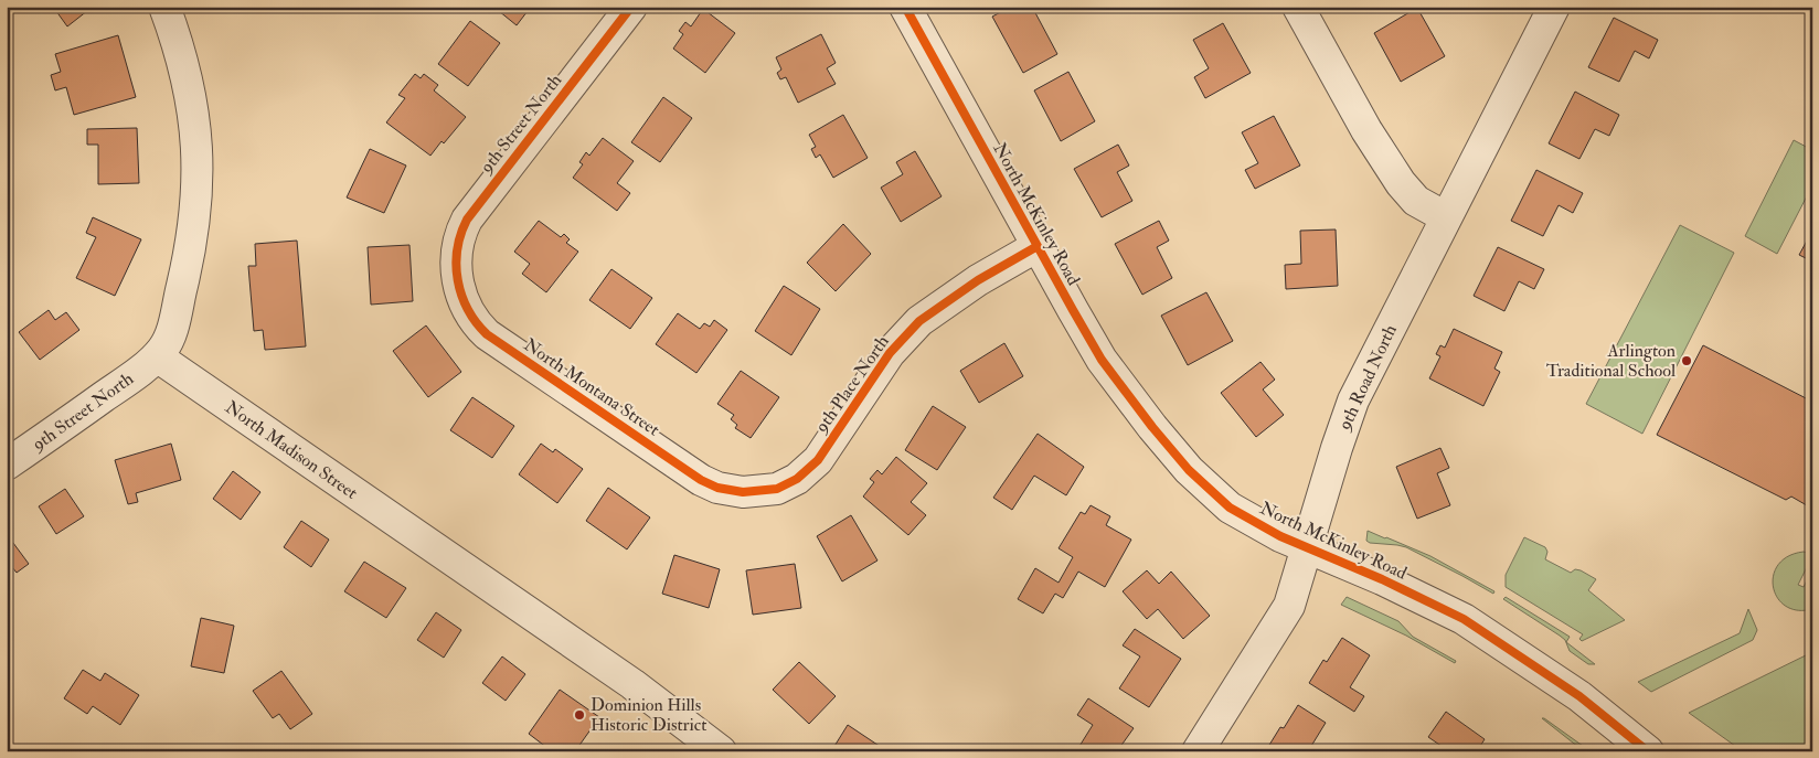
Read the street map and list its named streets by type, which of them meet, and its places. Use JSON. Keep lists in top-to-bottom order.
{
  "streets": {
    "street": [
      "9th Street North",
      "North McKinley Road",
      "9th Road North",
      "9th Place North",
      "North Montana Street",
      "North Madison Street"
    ]
  },
  "crossings": [
    ["9th Street North", "North Montana Street"],
    ["9th Street North", "North Madison Street"],
    ["North McKinley Road", "9th Road North"],
    ["North McKinley Road", "9th Place North"],
    ["9th Place North", "North Montana Street"]
  ],
  "places": ["Arlington Traditional School", "Dominion Hills Historic District"]
}
